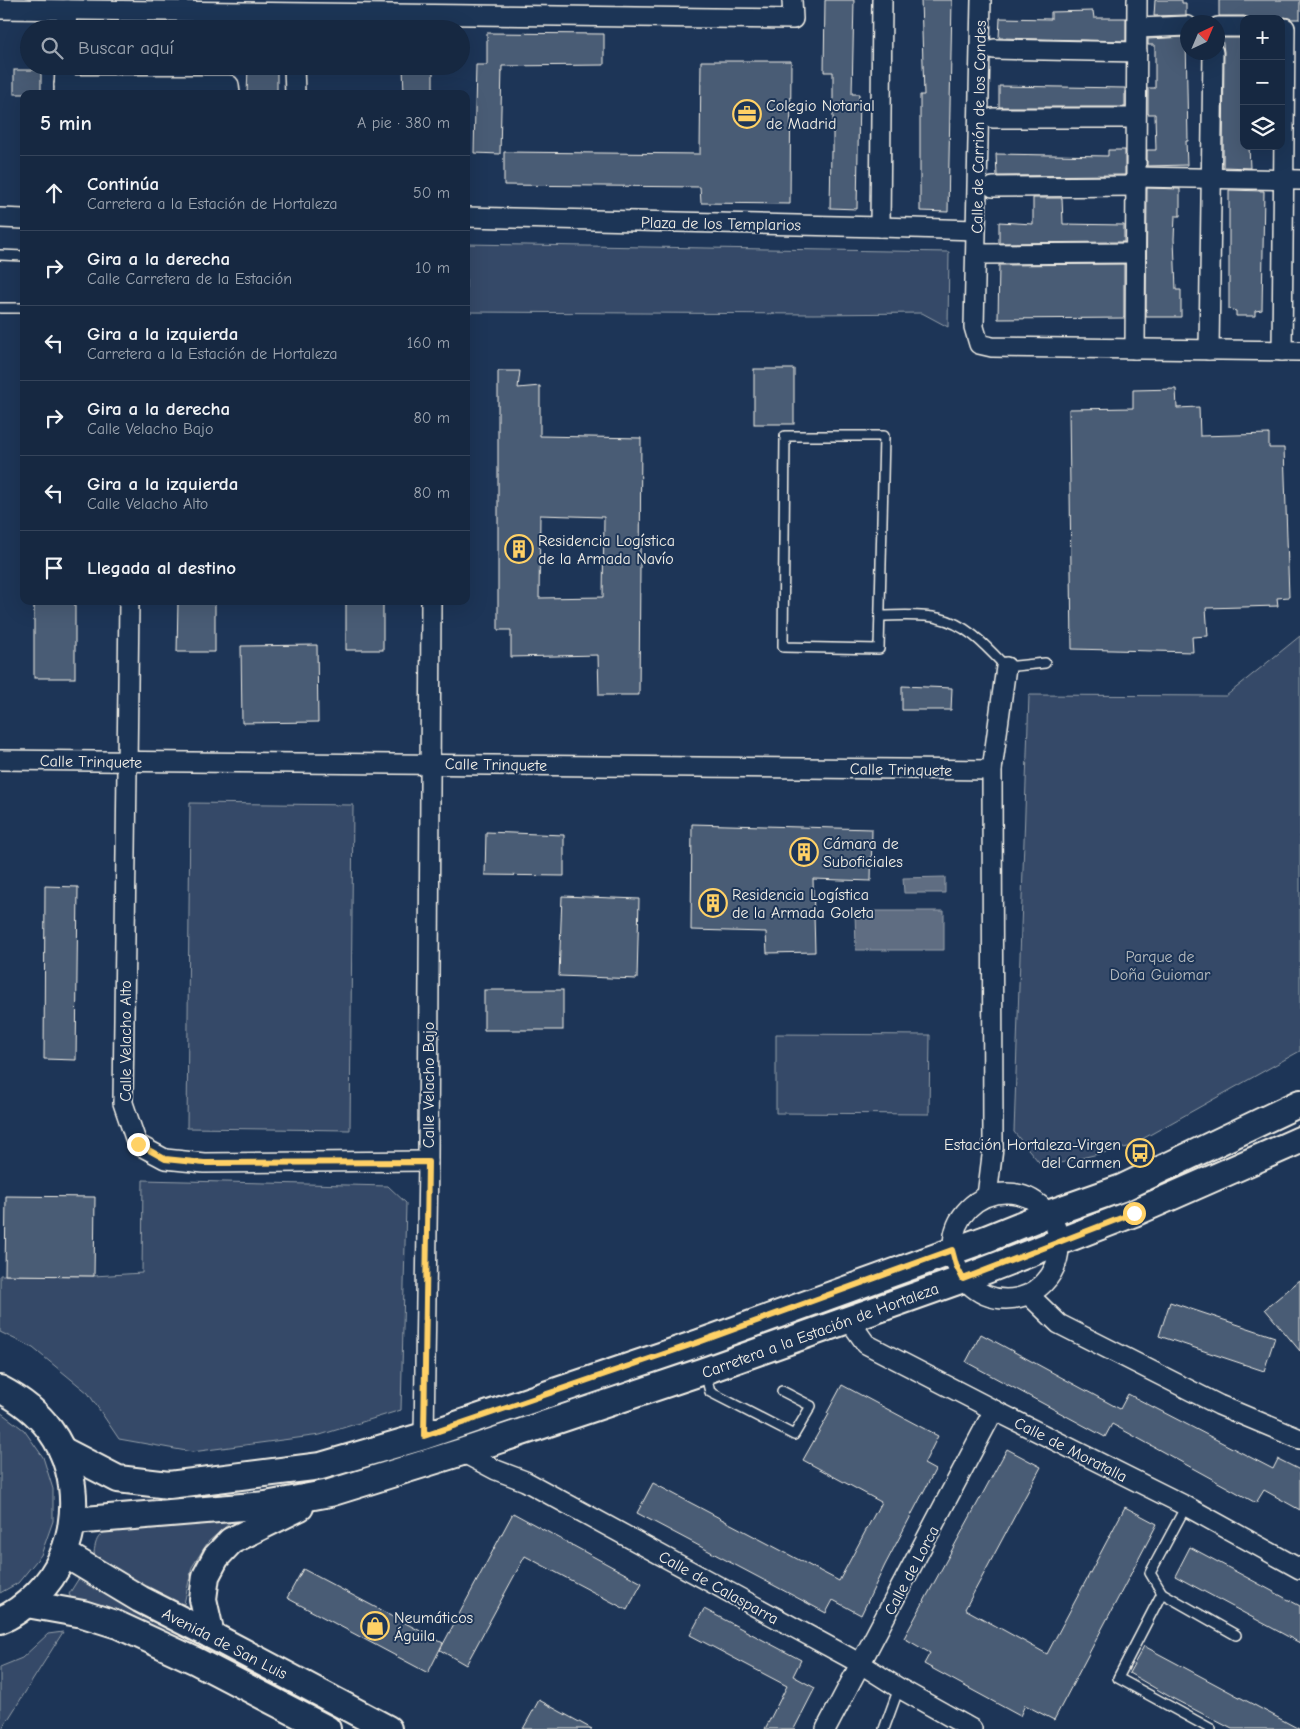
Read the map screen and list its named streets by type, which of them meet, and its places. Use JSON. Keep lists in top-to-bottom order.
{
  "streets": {
    "street": [
      "Calle de Carrión de los Condes",
      "Plaza de los Templarios",
      "Calle Trinquete",
      "Calle Velacho Alto",
      "Calle Velacho Bajo",
      "Carretera a la Estación de Hortaleza",
      "Calle de Moratalla",
      "Calle de Lorca",
      "Calle de Calasparra",
      "Avenida de San Luis"
    ]
  },
  "crossings": [
    ["Calle de Carrión de los Condes", "Plaza de los Templarios"],
    ["Calle Trinquete", "Calle Velacho Alto"],
    ["Calle Trinquete", "Calle Velacho Bajo"],
    ["Calle Velacho Alto", "Calle Velacho Bajo"],
    ["Calle Velacho Bajo", "Carretera a la Estación de Hortaleza"],
    ["Carretera a la Estación de Hortaleza", "Calle de Moratalla"],
    ["Carretera a la Estación de Hortaleza", "Calle de Calasparra"],
    ["Carretera a la Estación de Hortaleza", "Avenida de San Luis"],
    ["Calle de Moratalla", "Calle de Lorca"],
    ["Calle de Lorca", "Calle de Calasparra"]
  ],
  "parks": ["Parque de Doña Guiomar"],
  "places": {
    "office": ["Colegio Notarial de Madrid"],
    "building": ["Residencia Logística de la Armada Navío", "Cámara de Suboficiales", "Residencia Logística de la Armada Goleta"],
    "bus stop": ["Estación Hortaleza-Virgen del Carmen"],
    "shop": ["Neumáticos Águila"]
  },
  "north": "top right",
  "page": {
    "map_buttons": ["+", "−"],
    "search": "Buscar aquí",
    "heading": ["5 min", "A pie · 380 m"],
    "list": [
      ["Continúa", "Carretera a la Estación de Hortaleza", "50 m"],
      ["Gira a la derecha", "Calle Carretera de la Estación", "10 m"],
      ["Gira a la izquierda", "Carretera a la Estación de Hortaleza", "160 m"],
      ["Gira a la derecha", "Calle Velacho Bajo", "80 m"],
      ["Gira a la izquierda", "Calle Velacho Alto", "80 m"],
      "Llegada al destino"
    ]
  }
}
